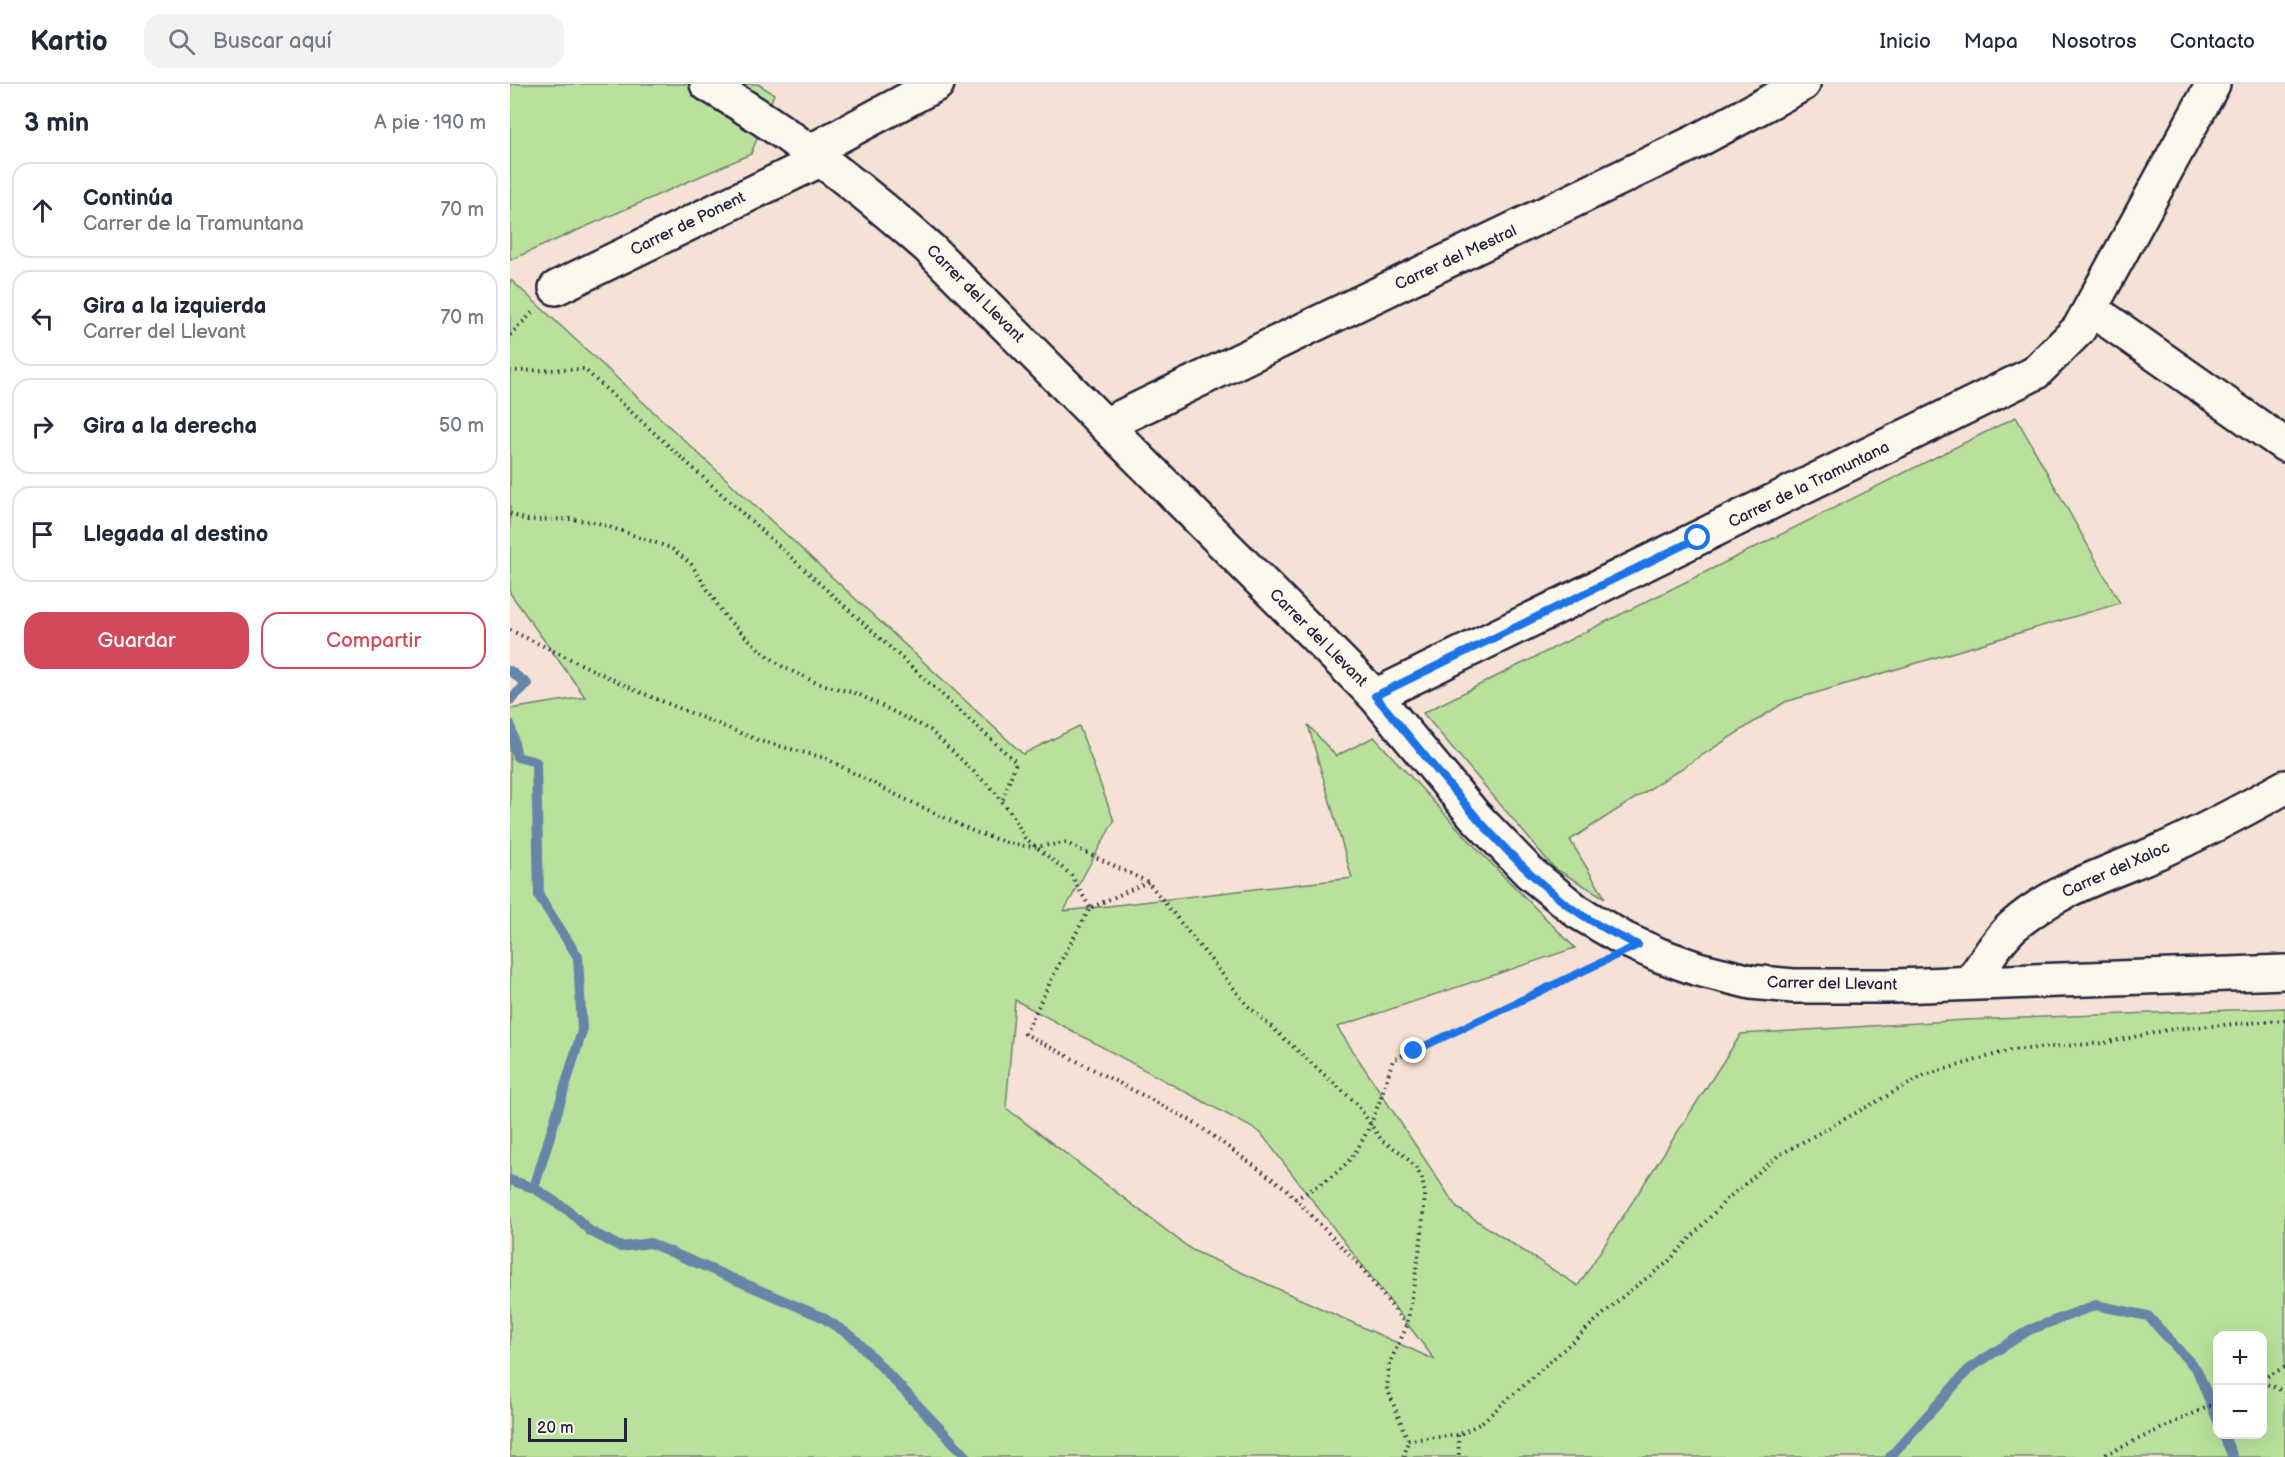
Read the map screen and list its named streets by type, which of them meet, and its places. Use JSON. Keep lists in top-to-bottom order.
{
  "streets": {
    "street": [
      "Carrer de Ponent",
      "Carrer del Mestral",
      "Carrer del Llevant",
      "Carrer de la Tramuntana",
      "Carrer del Xaloc"
    ]
  },
  "crossings": [
    ["Carrer de Ponent", "Carrer del Llevant"],
    ["Carrer del Mestral", "Carrer del Llevant"],
    ["Carrer del Llevant", "Carrer de la Tramuntana"],
    ["Carrer del Llevant", "Carrer del Xaloc"]
  ],
  "scale_bar": "20 m",
  "page": {
    "header": "Kartio",
    "search": "Buscar aquí",
    "nav": [
      "Inicio",
      "Mapa",
      "Nosotros",
      "Contacto"
    ],
    "heading": ["3 min", "A pie · 190 m"],
    "list": [
      ["Continúa", "Carrer de la Tramuntana", "70 m"],
      ["Gira a la izquierda", "Carrer del Llevant", "70 m"],
      ["Gira a la derecha", "50 m"],
      "Llegada al destino"
    ],
    "buttons": ["Guardar", "Compartir"],
    "map_buttons": ["+", "−"],
    "scale": "20 m"
  }
}
